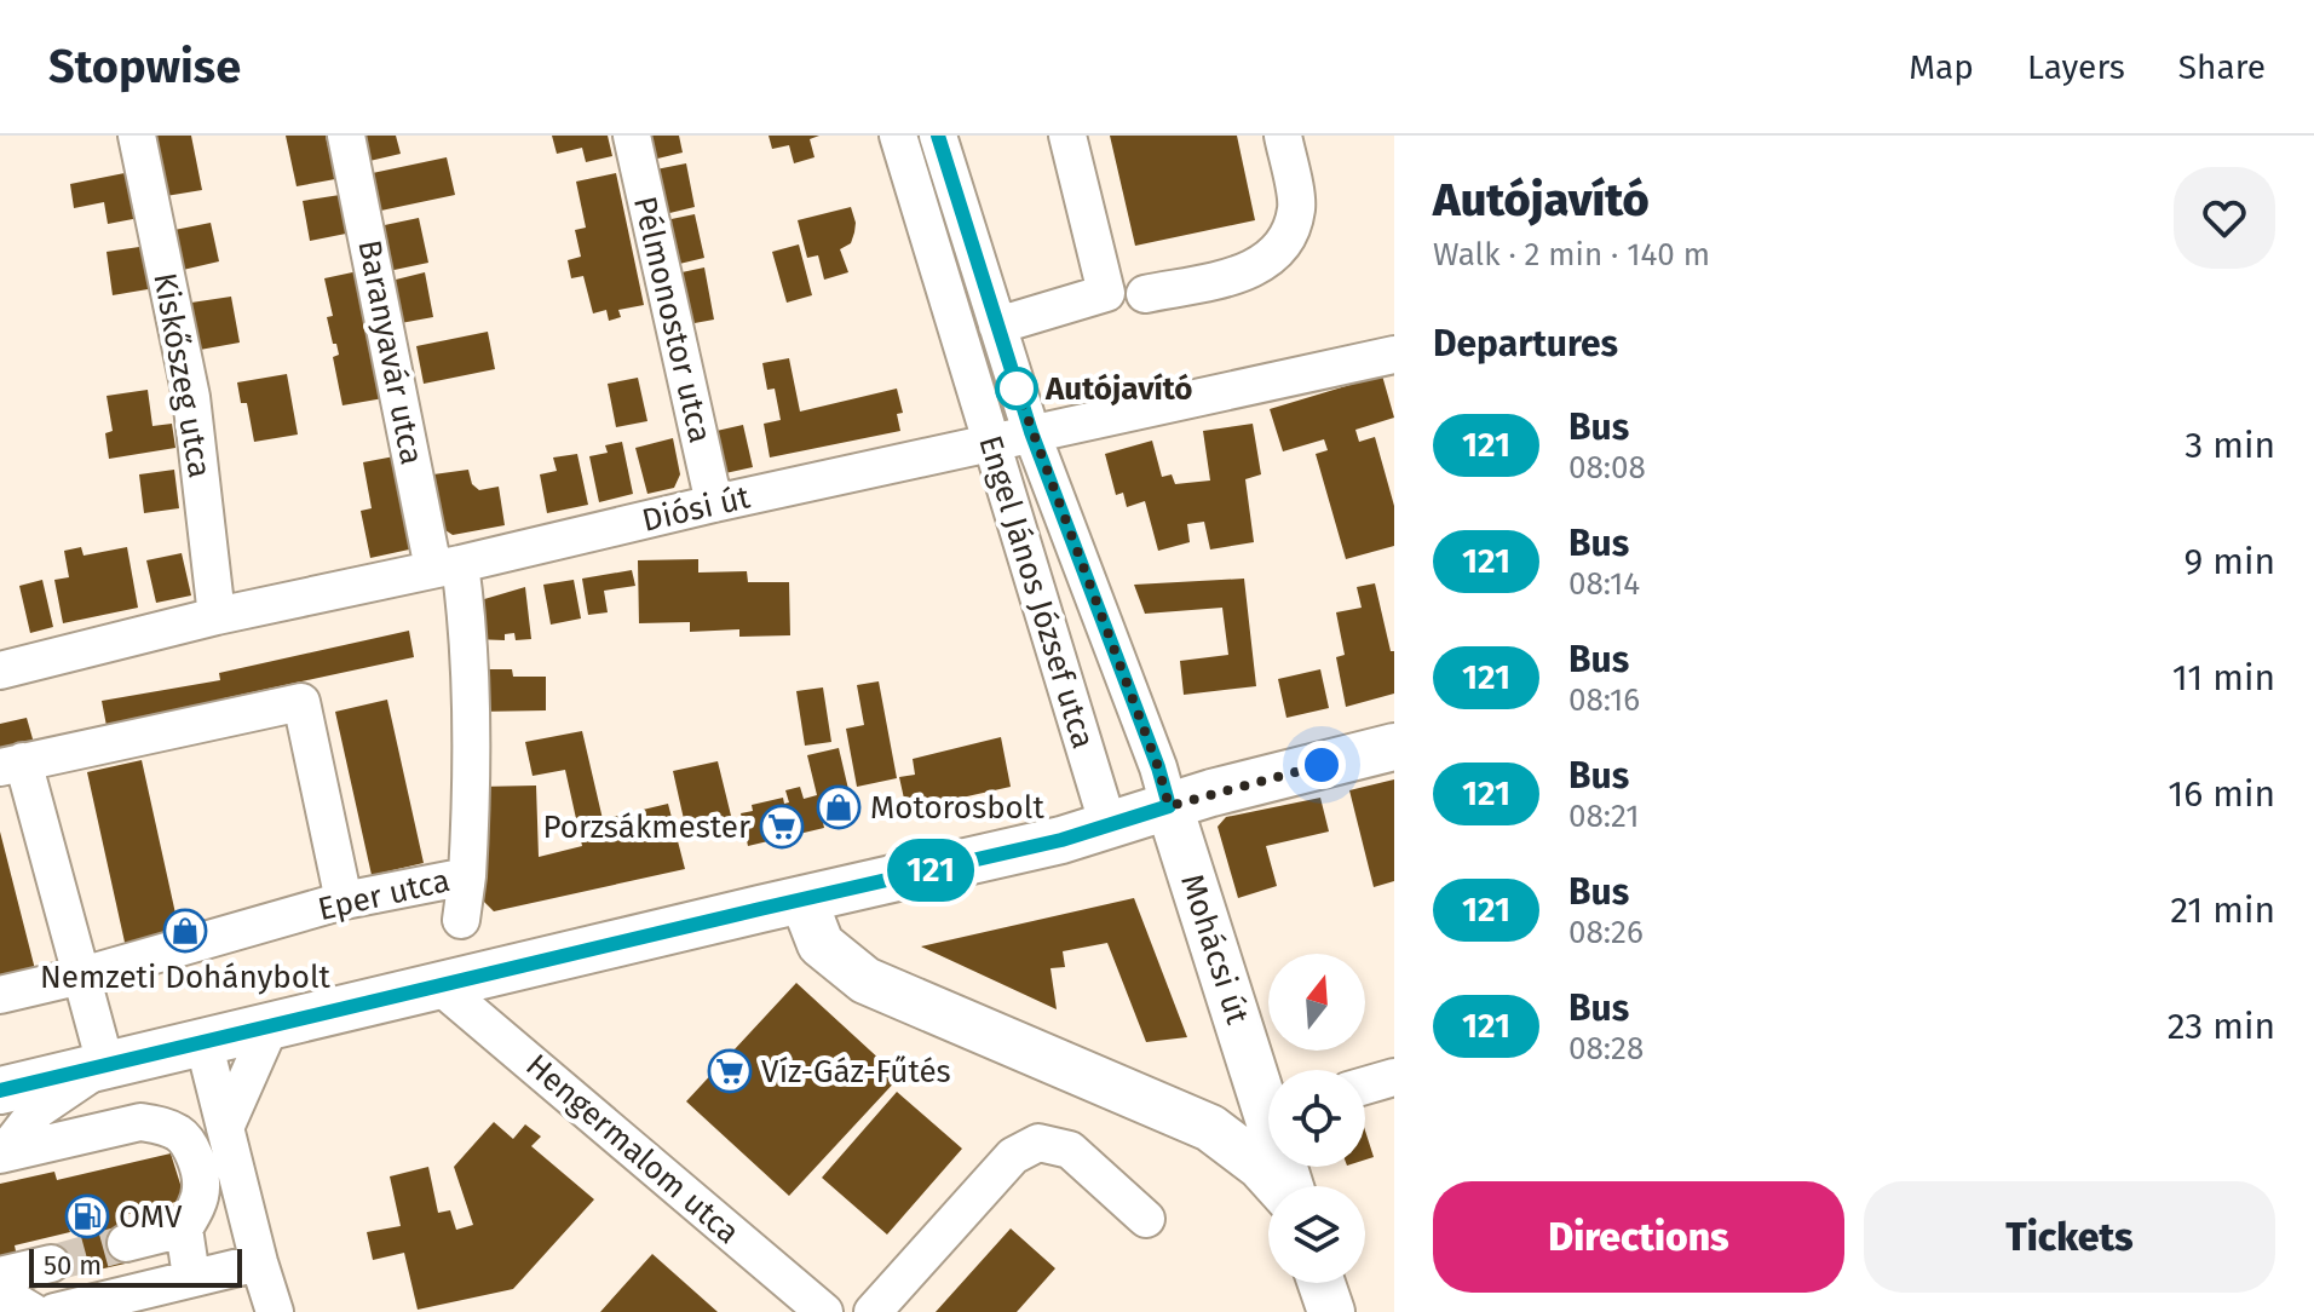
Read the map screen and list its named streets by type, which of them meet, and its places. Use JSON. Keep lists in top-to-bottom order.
{
  "streets": {
    "main road": ["Mohácsi út"],
    "street": [
      "Pélmonostor utca",
      "Baranyavár utca",
      "Kiskőszeg utca",
      "Diósi út",
      "Engel János József utca",
      "Eper utca",
      "Hengermalom utca"
    ]
  },
  "crossings": [
    ["Pélmonostor utca", "Diósi út"],
    ["Baranyavár utca", "Diósi út"],
    ["Baranyavár utca", "Eper utca"],
    ["Kiskőszeg utca", "Diósi út"],
    ["Diósi út", "Engel János József utca"],
    ["Diósi út", "Eper utca"],
    ["Engel János József utca", "Mohácsi út"]
  ],
  "places": {
    "other": ["Autójavító"],
    "shop": ["Motorosbolt", "Nemzeti Dohánybolt"],
    "supermarket": ["Porzsákmester", "Víz-Gáz-Fűtés"],
    "fuel station": ["OMV"]
  },
  "lines": ["bus line 121"],
  "scale_bar": "50 m",
  "north": "top",
  "page": {
    "header": "Stopwise",
    "nav": ["Map", "Layers", "Share"],
    "on_map": "121",
    "heading": [
      ["Autójavító", "Walk · 2 min · 140 m"],
      "Departures"
    ],
    "list": [
      {
        "mark": "121",
        "name": "Bus",
        "note": "08:08",
        "value": "3 min"
      },
      {
        "mark": "121",
        "name": "Bus",
        "note": "08:14",
        "value": "9 min"
      },
      {
        "mark": "121",
        "name": "Bus",
        "note": "08:16",
        "value": "11 min"
      },
      {
        "mark": "121",
        "name": "Bus",
        "note": "08:21",
        "value": "16 min"
      },
      {
        "mark": "121",
        "name": "Bus",
        "note": "08:26",
        "value": "21 min"
      },
      {
        "mark": "121",
        "name": "Bus",
        "note": "08:28",
        "value": "23 min"
      }
    ],
    "buttons": ["Directions", "Tickets"],
    "scale": "50 m"
  }
}
